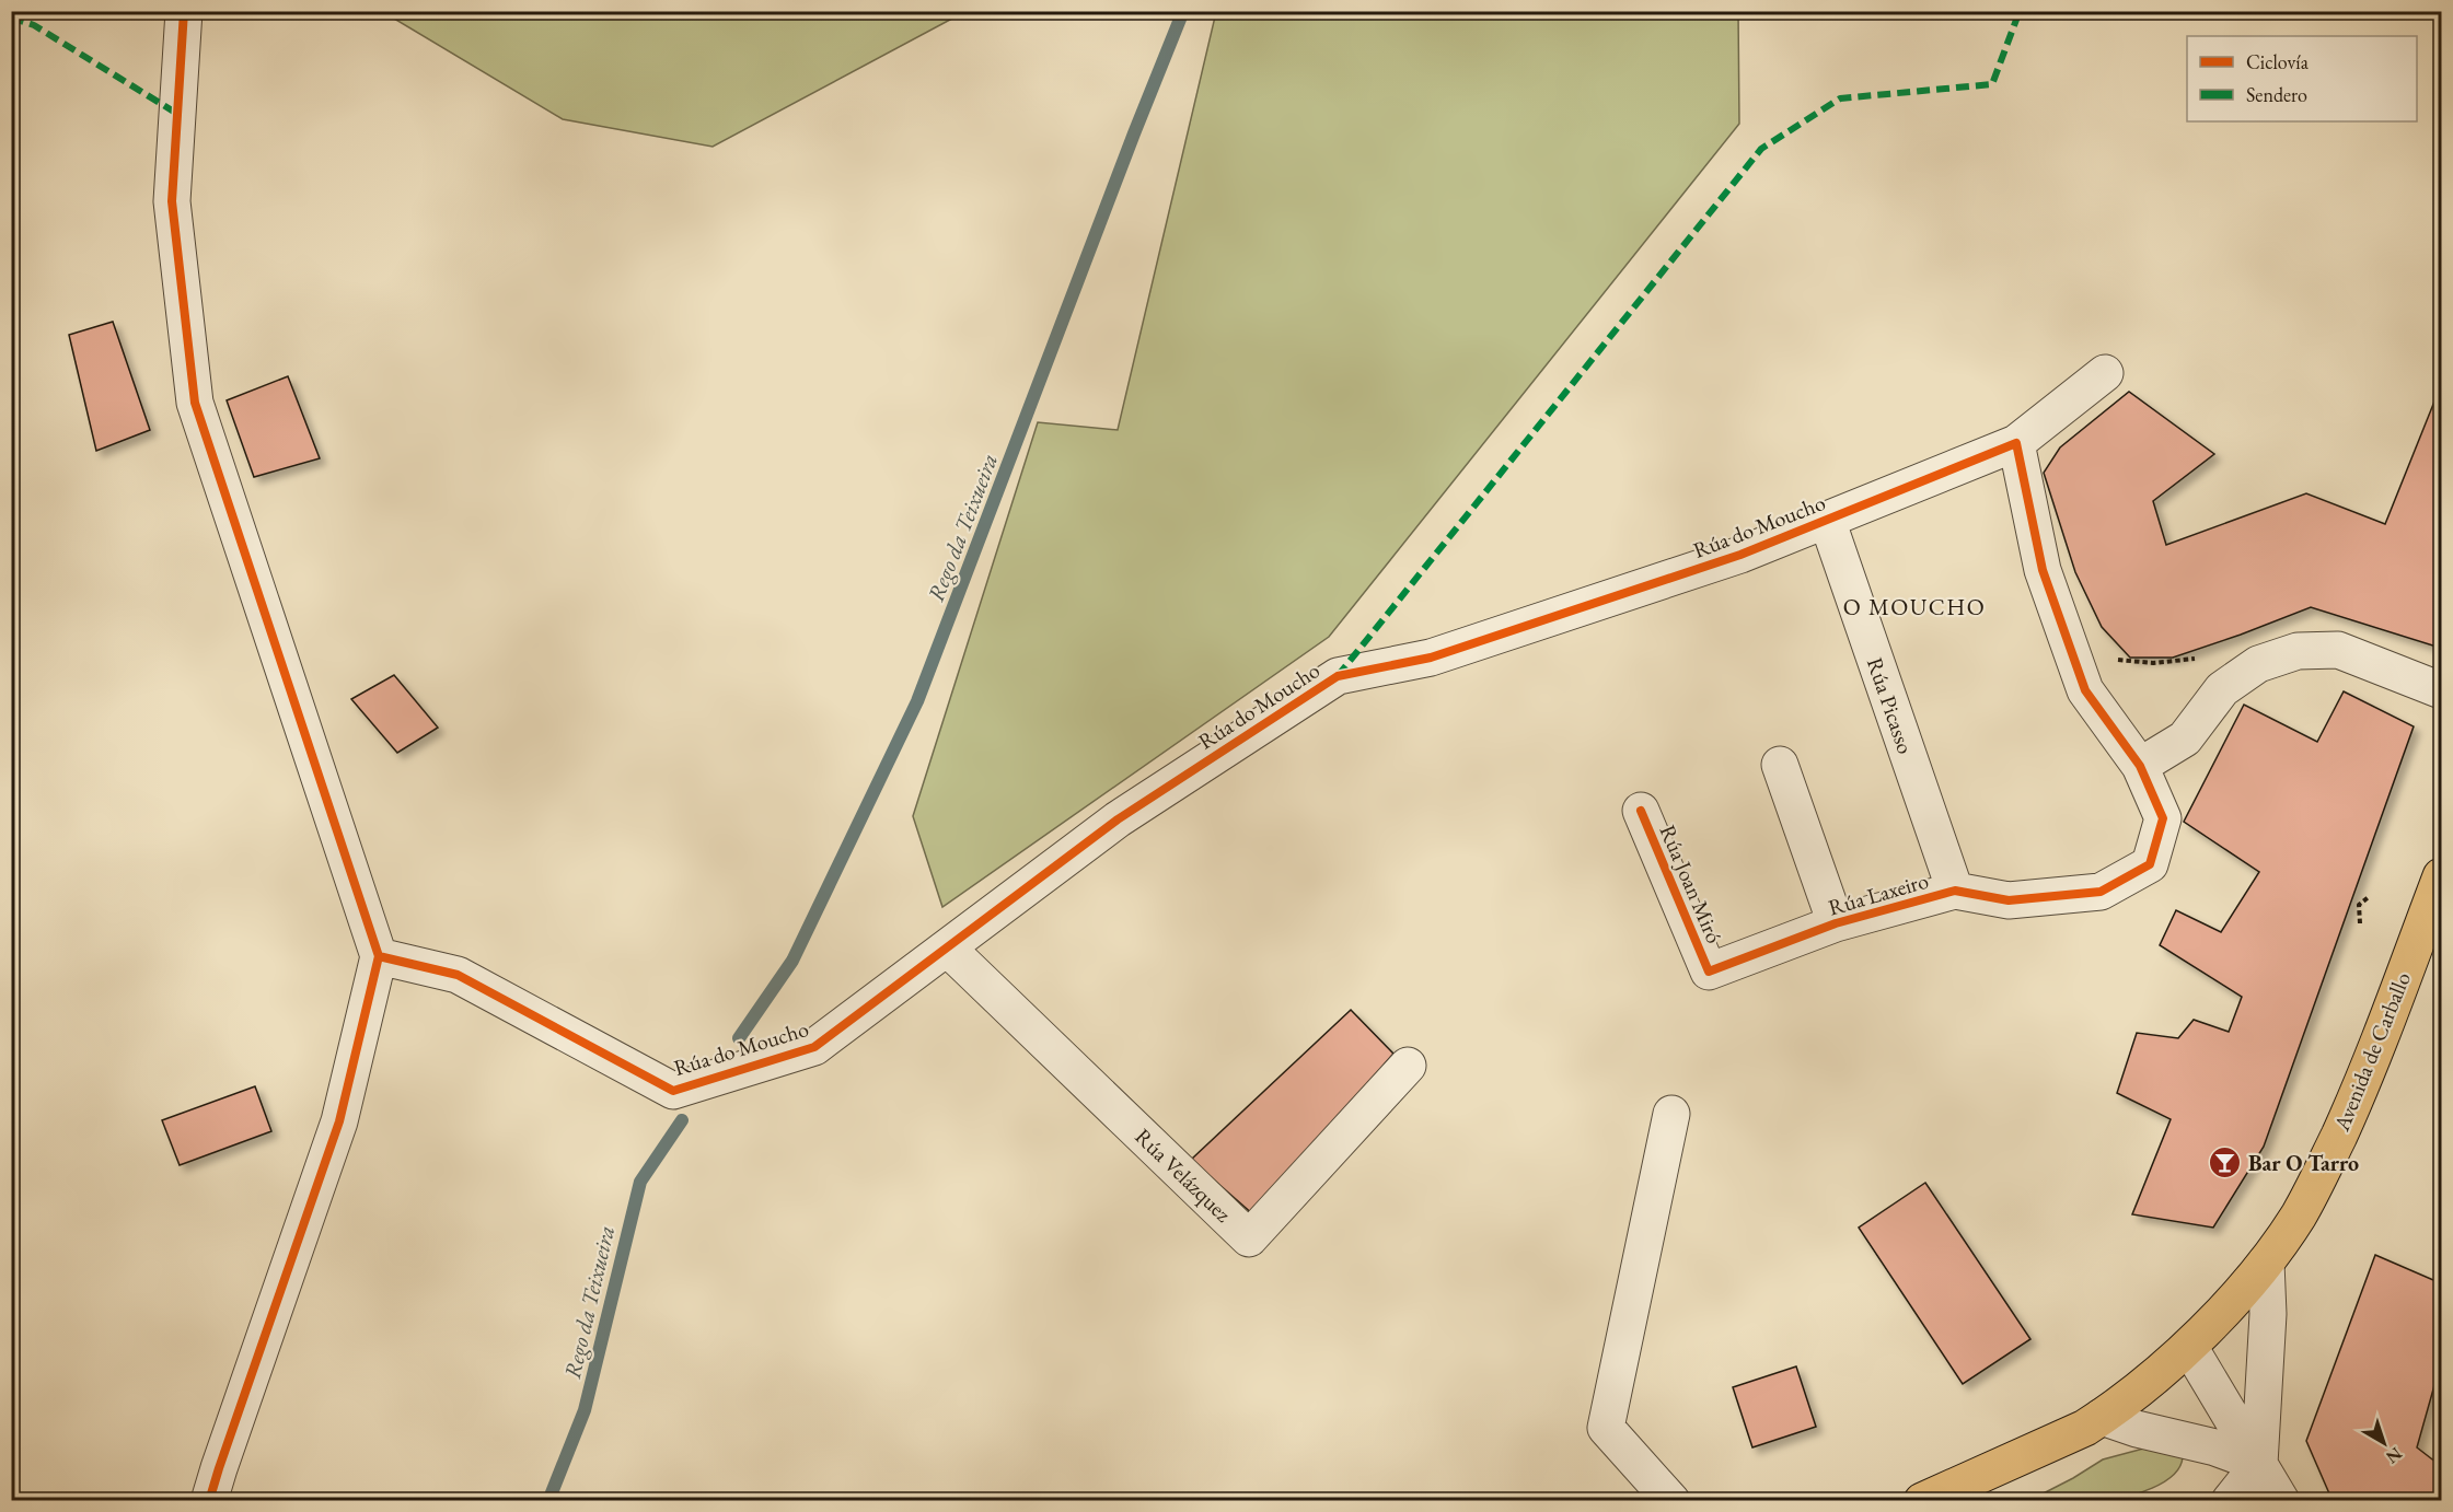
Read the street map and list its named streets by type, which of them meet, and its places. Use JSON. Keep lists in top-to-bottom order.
{
  "streets": {
    "main road": ["Avenida de Carballo"],
    "street": [
      "Rúa do Moucho",
      "Rúa Picasso",
      "Rúa Joan Miró",
      "Rúa Laxeiro",
      "Rúa Velázquez"
    ]
  },
  "crossings": [
    ["Rúa do Moucho", "Rúa Picasso"],
    ["Rúa do Moucho", "Rúa Velázquez"],
    ["Rúa Picasso", "Rúa Laxeiro"],
    ["Rúa Joan Miró", "Rúa Laxeiro"]
  ],
  "districts": ["O MOUCHO"],
  "water": ["Rego da Teixueira"],
  "places": {
    "bar": ["Bar O Tarro"]
  },
  "legend": ["Ciclovía", "Sendero"],
  "north": "bottom right"
}
